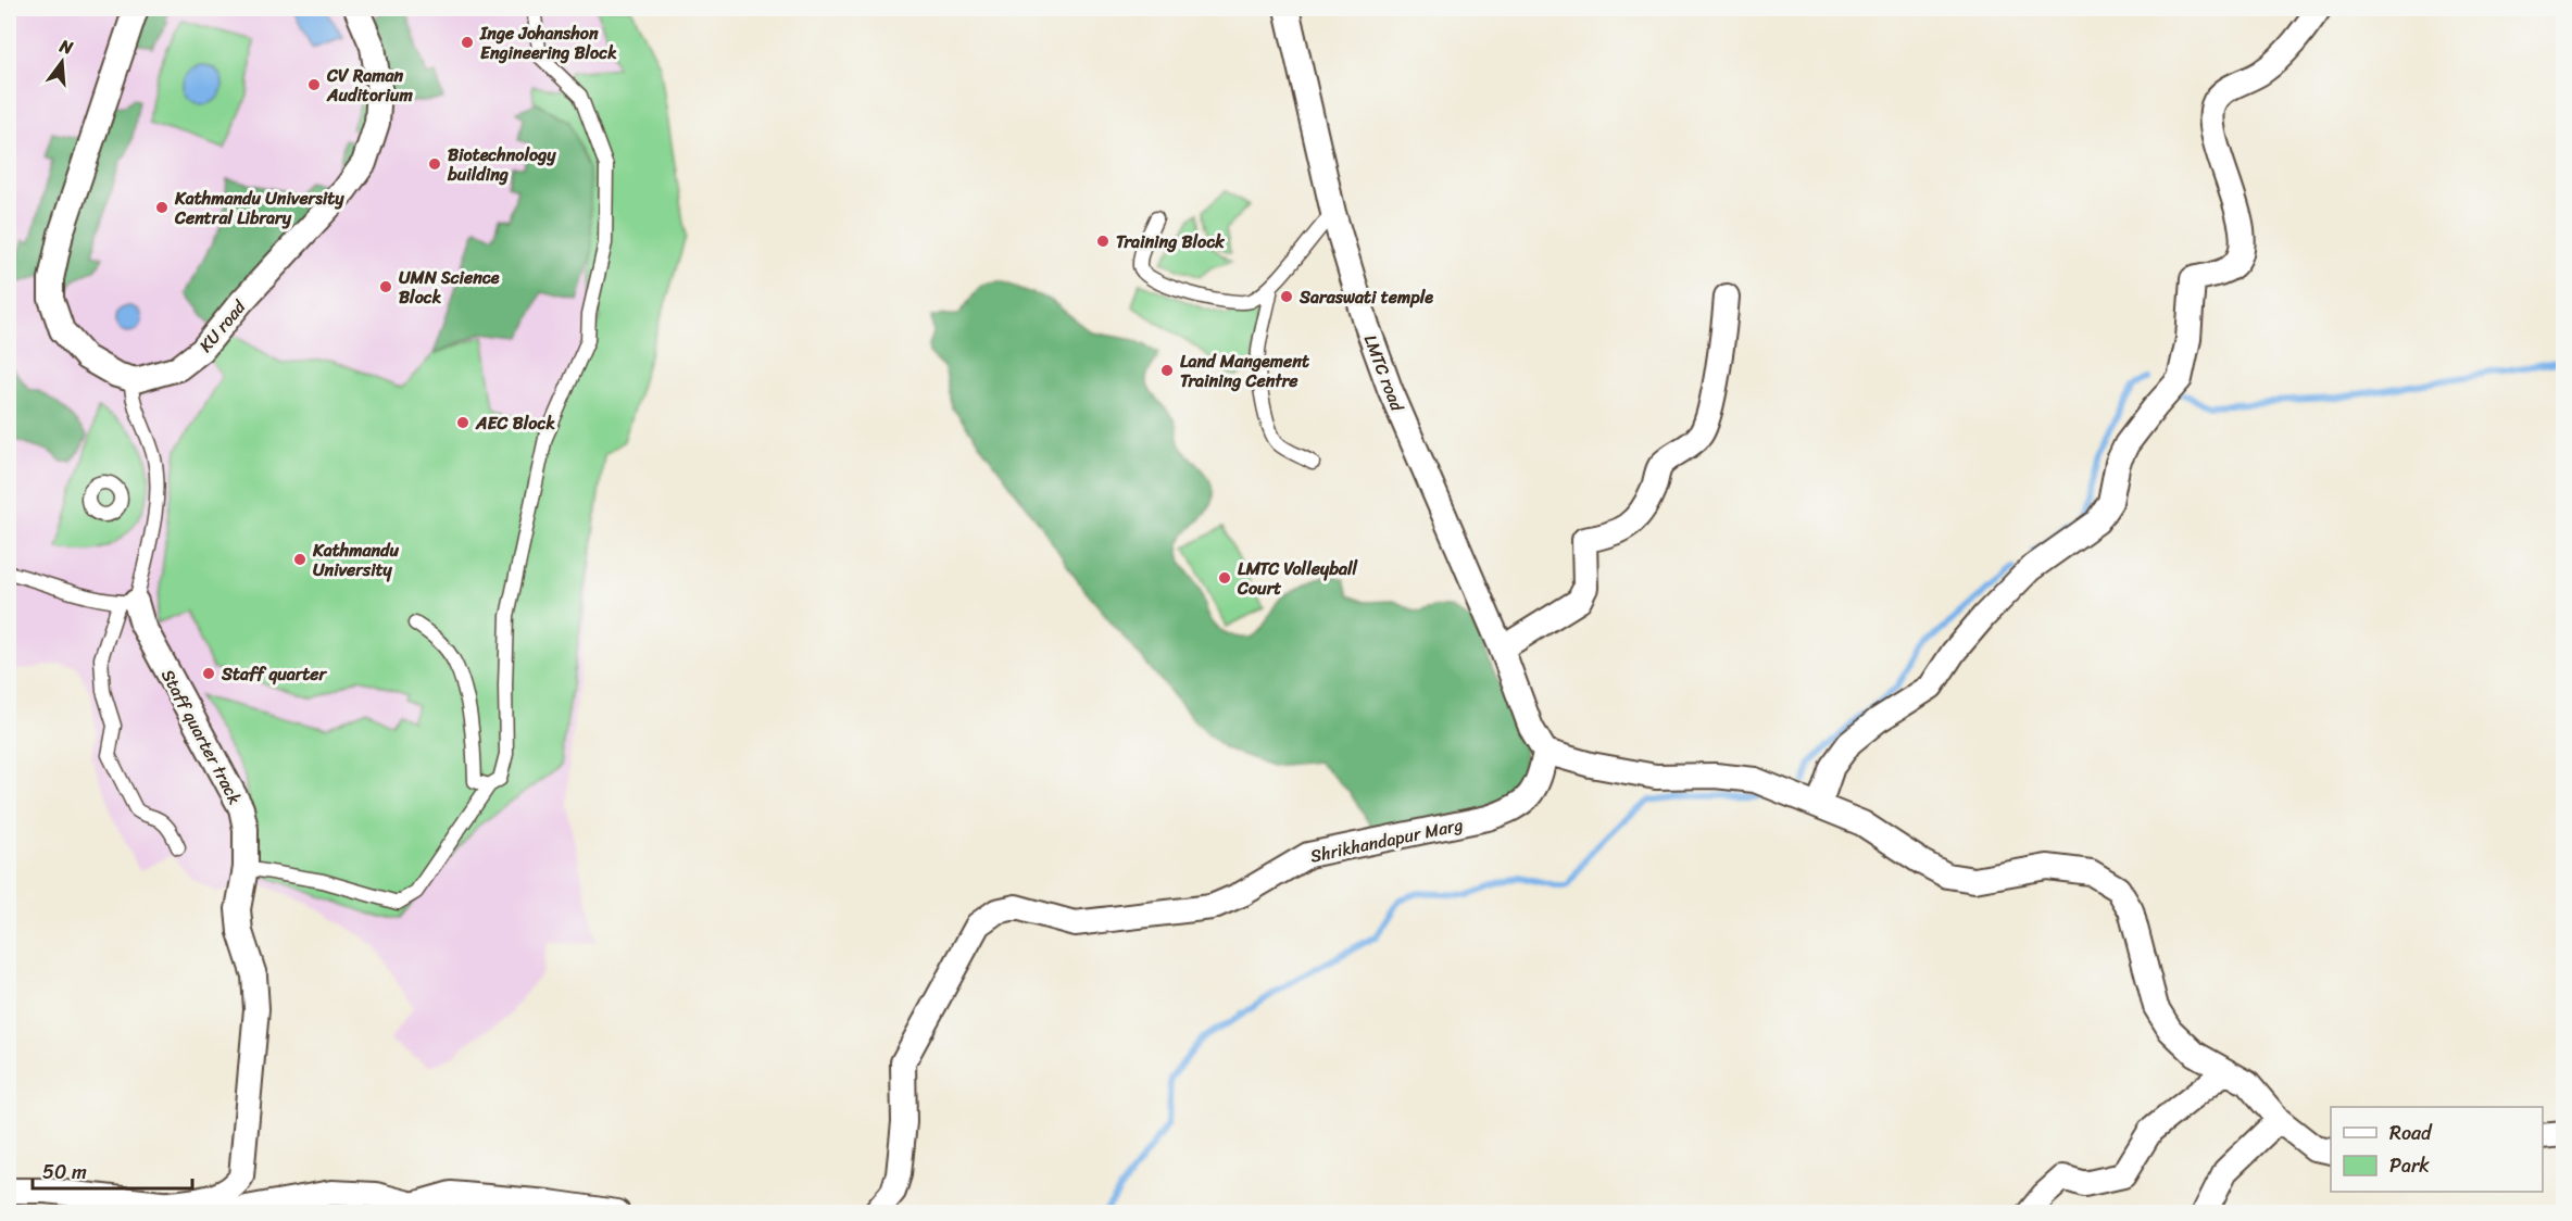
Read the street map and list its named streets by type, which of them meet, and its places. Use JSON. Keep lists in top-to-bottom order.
{
  "streets": {
    "street": [
      "KU road",
      "LMTC road",
      "Staff quarter track",
      "Shrikhandapur Marg"
    ]
  },
  "crossings": [
    ["LMTC road", "Shrikhandapur Marg"]
  ],
  "places": [
    "Inge Johanshon Engineering Block",
    "CV Raman Auditorium",
    "Biotechnology building",
    "Kathmandu University Central Library",
    "Training Block",
    "UMN Science Block",
    "Saraswati temple",
    "Land Mangement Training Centre",
    "AEC Block",
    "Kathmandu University",
    "LMTC Volleyball Court",
    "Staff quarter"
  ],
  "legend": ["Road", "Park"],
  "scale_bar": "50 m",
  "north": "top"
}
